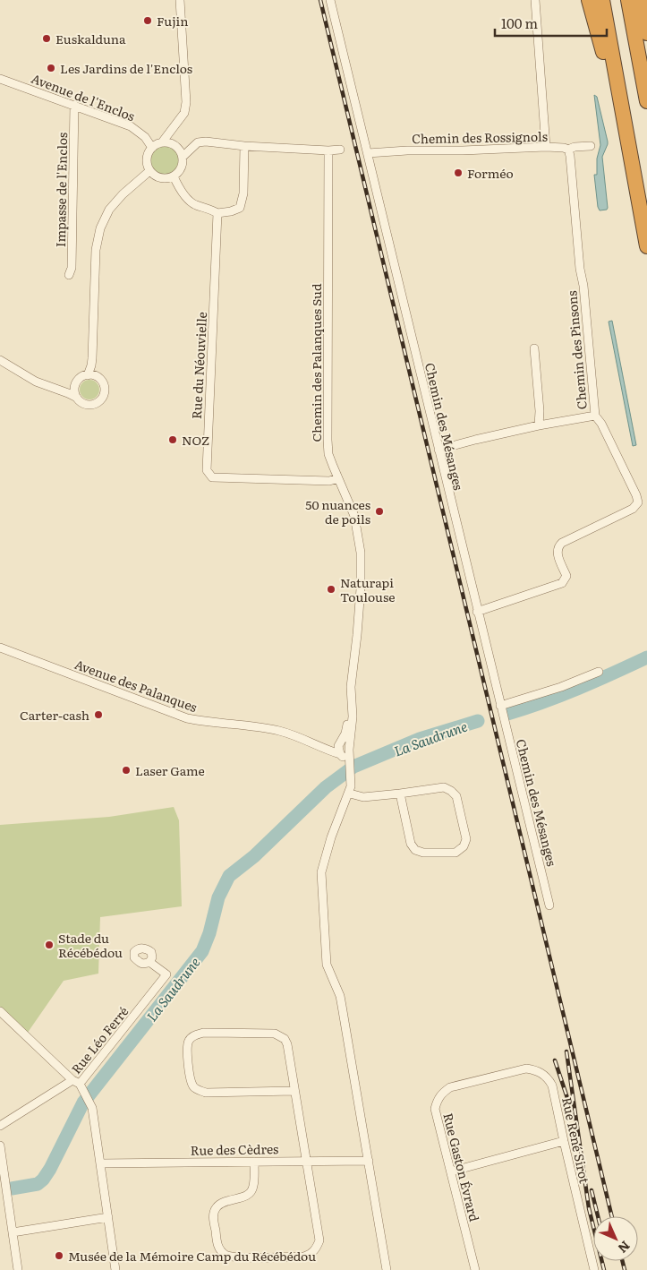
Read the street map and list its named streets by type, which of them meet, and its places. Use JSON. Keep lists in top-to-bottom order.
{
  "streets": {
    "street": [
      "Avenue de l'Enclos",
      "Chemin des Rossignols",
      "Impasse de l'Enclos",
      "Chemin des Pinsons",
      "Chemin des Palanques Sud",
      "Rue du Néouvielle",
      "Chemin des Mésanges",
      "Avenue des Palanques",
      "Rue Léo Ferré",
      "Rue René Sirot",
      "Rue des Cèdres",
      "Rue Gaston Évrard"
    ]
  },
  "crossings": [
    ["Avenue de l'Enclos", "Impasse de l'Enclos"],
    ["Chemin des Rossignols", "Chemin des Pinsons"],
    ["Chemin des Rossignols", "Chemin des Mésanges"],
    ["Chemin des Pinsons", "Chemin des Mésanges"],
    ["Chemin des Palanques Sud", "Rue du Néouvielle"],
    ["Chemin des Palanques Sud", "Avenue des Palanques"],
    ["Rue René Sirot", "Rue Gaston Évrard"]
  ],
  "water": ["La Saudrune"],
  "places": [
    "Fujin",
    "Euskalduna",
    "Les Jardins de l'Enclos",
    "Forméo",
    "NOZ",
    "50 nuances de poils",
    "Naturapi Toulouse",
    "Carter-cash",
    "Laser Game",
    "Stade du Récébédou",
    "Musée de la Mémoire Camp du Récébédou"
  ],
  "scale_bar": "100 m",
  "north": "bottom right"
}
